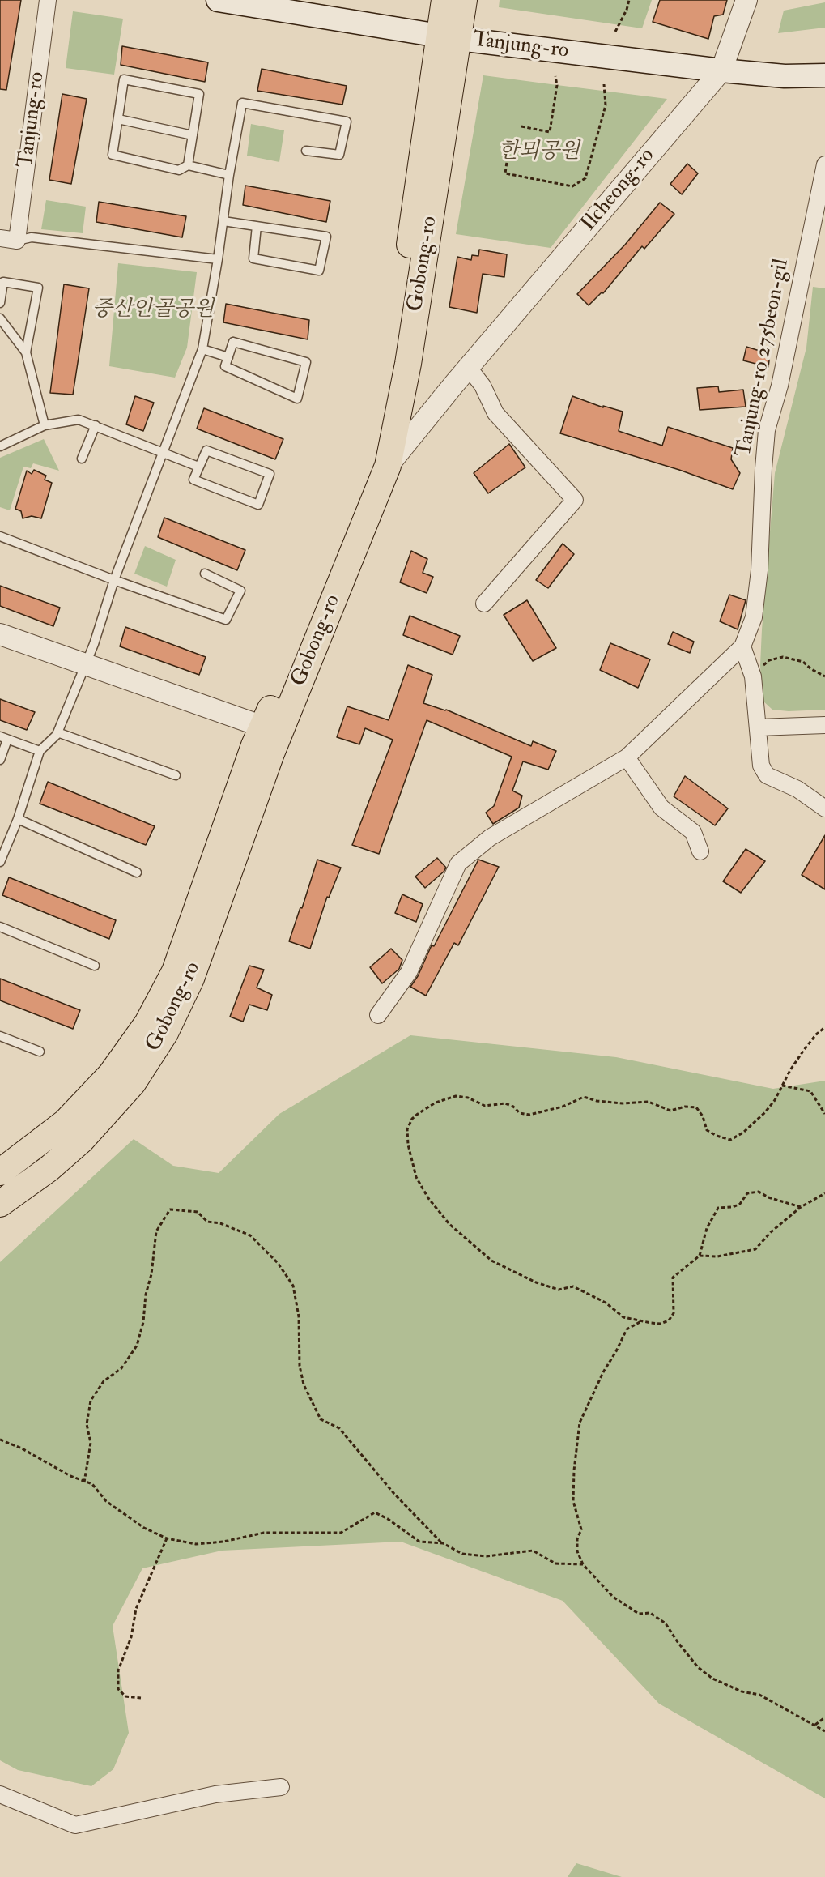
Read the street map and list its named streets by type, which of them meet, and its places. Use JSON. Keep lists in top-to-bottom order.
{
  "streets": {
    "main road": ["Tanjung-ro", "Gobong-ro"],
    "street": ["Ilcheong-ro", "Tanjung-ro 275beon-gil"]
  },
  "crossings": [
    ["Tanjung-ro", "Ilcheong-ro"],
    ["Tanjung-ro", "Gobong-ro"],
    ["Ilcheong-ro", "Gobong-ro"]
  ],
  "parks": ["한뫼공원", "중산안골공원"]
}
